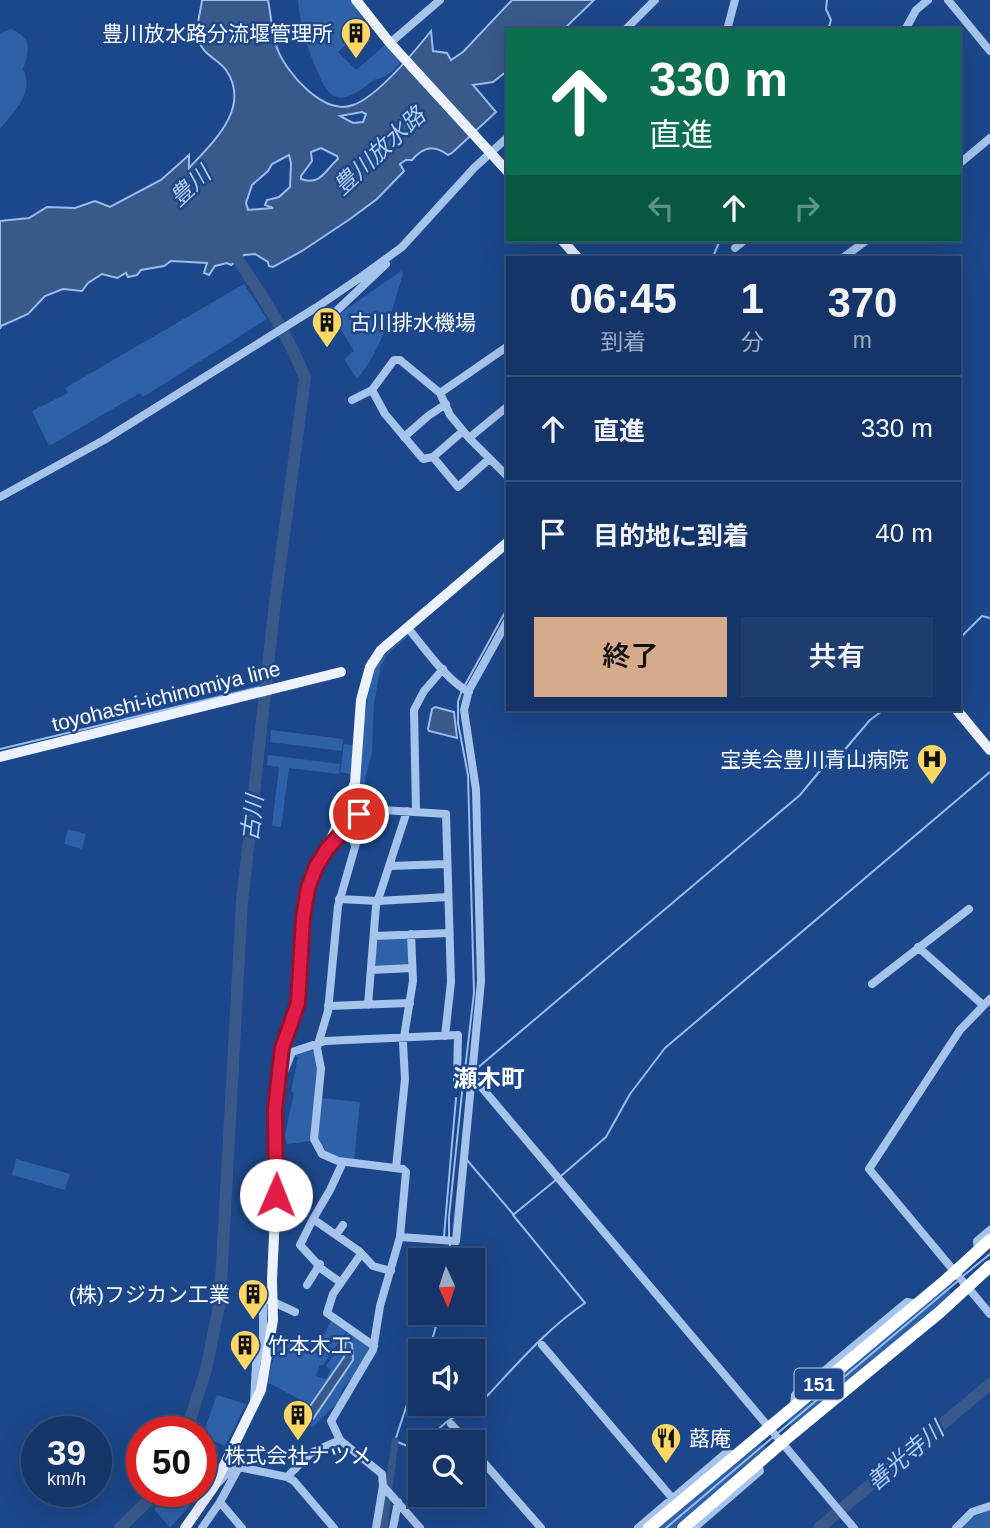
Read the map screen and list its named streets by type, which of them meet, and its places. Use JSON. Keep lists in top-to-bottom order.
{
  "streets": {
    "highway": ["151"],
    "main road": ["toyohashi-ichinomiya line"]
  },
  "districts": ["瀬木町"],
  "water": [
    "豊川放水路",
    "豊川",
    "古川",
    "善光寺川"
  ],
  "places": {
    "building": [
      "豊川放水路分流堰管理所",
      "古川排水機場",
      "(株)フジカン工業",
      "竹本木工",
      "株式会社ナツメ"
    ],
    "hospital": ["宝美会豊川青山病院"],
    "restaurant": ["蕗庵"]
  },
  "north": "bottom",
  "page": {
    "turn": ["330 m", "直進"],
    "eta": [
      "06:45",
      "到着",
      "1",
      "分",
      "370",
      "m"
    ],
    "list": [
      {
        "name": "直進",
        "value": "330 m"
      },
      {
        "name": "目的地に到着",
        "value": "40 m"
      }
    ],
    "buttons": ["終了", "共有"],
    "speed": "39 km/h",
    "limit": "50"
  }
}
